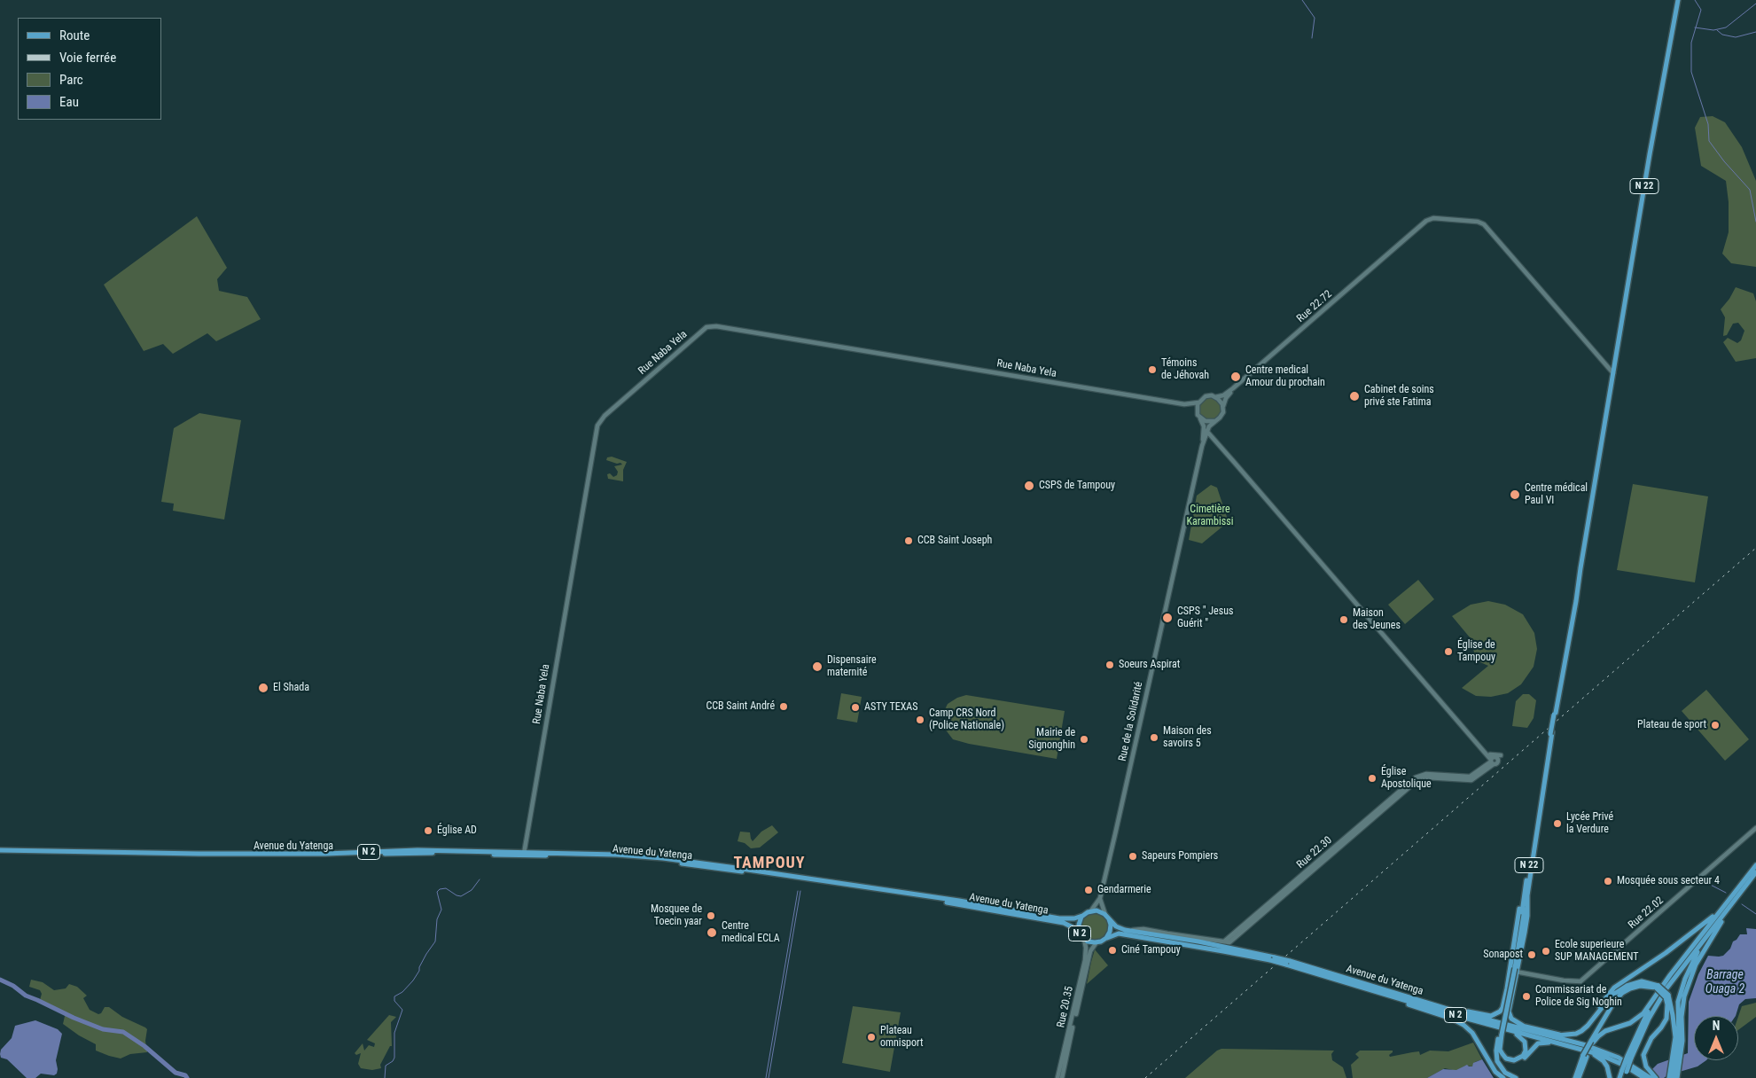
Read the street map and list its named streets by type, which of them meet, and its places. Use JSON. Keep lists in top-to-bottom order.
{
  "streets": {
    "main road": ["N 22", "Avenue du Yatenga", "N 2"],
    "street": [
      "Rue 22.72",
      "Rue Naba Yela",
      "Rue de la Solidarité",
      "Rue 22.30",
      "Rue 22.02",
      "Rue 20.35"
    ]
  },
  "crossings": [
    ["N 22", "Rue 22.72"],
    ["Rue 22.72", "Rue de la Solidarité"],
    ["Rue Naba Yela", "Avenue du Yatenga"],
    ["Rue de la Solidarité", "Avenue du Yatenga"],
    ["Rue de la Solidarité", "N 2"],
    ["Rue de la Solidarité", "Rue 20.35"],
    ["Avenue du Yatenga", "N 2"],
    ["Avenue du Yatenga", "Rue 22.30"],
    ["Avenue du Yatenga", "Rue 20.35"],
    ["N 2", "Rue 20.35"]
  ],
  "districts": ["TAMPOUY"],
  "water": ["Barrage Ouaga 2"],
  "parks": ["Cimetière Karambissi"],
  "places": [
    "Témoins de Jéhovah",
    "Centre medical Amour du prochain",
    "Cabinet de soins privé ste Fatima",
    "CSPS de Tampouy",
    "Centre médical Paul VI",
    "CCB Saint Joseph",
    "CSPS \" Jesus Guérit \"",
    "Maison des Jeunes",
    "Église de Tampouy",
    "Soeurs Aspirat",
    "Dispensaire maternité",
    "El Shada",
    "CCB Saint André",
    "ASTY TEXAS",
    "Camp CRS Nord (Police Nationale)",
    "Plateau de sport",
    "Maison des savoirs 5",
    "Mairie de Signonghin",
    "Église Apostolique",
    "Lycée Privé la Verdure",
    "Église AD",
    "Sapeurs Pompiers",
    "Mosquée sous secteur 4",
    "Gendarmerie",
    "Mosquee de Toecin yaar",
    "Centre medical ECLA",
    "Ciné Tampouy",
    "Ecole superieure SUP MANAGEMENT",
    "Sonapost",
    "Commissariat de Police de Sig Noghin",
    "Plateau omnisport"
  ],
  "legend": [
    "Route",
    "Voie ferrée",
    "Parc",
    "Eau"
  ],
  "north": "top"
}
